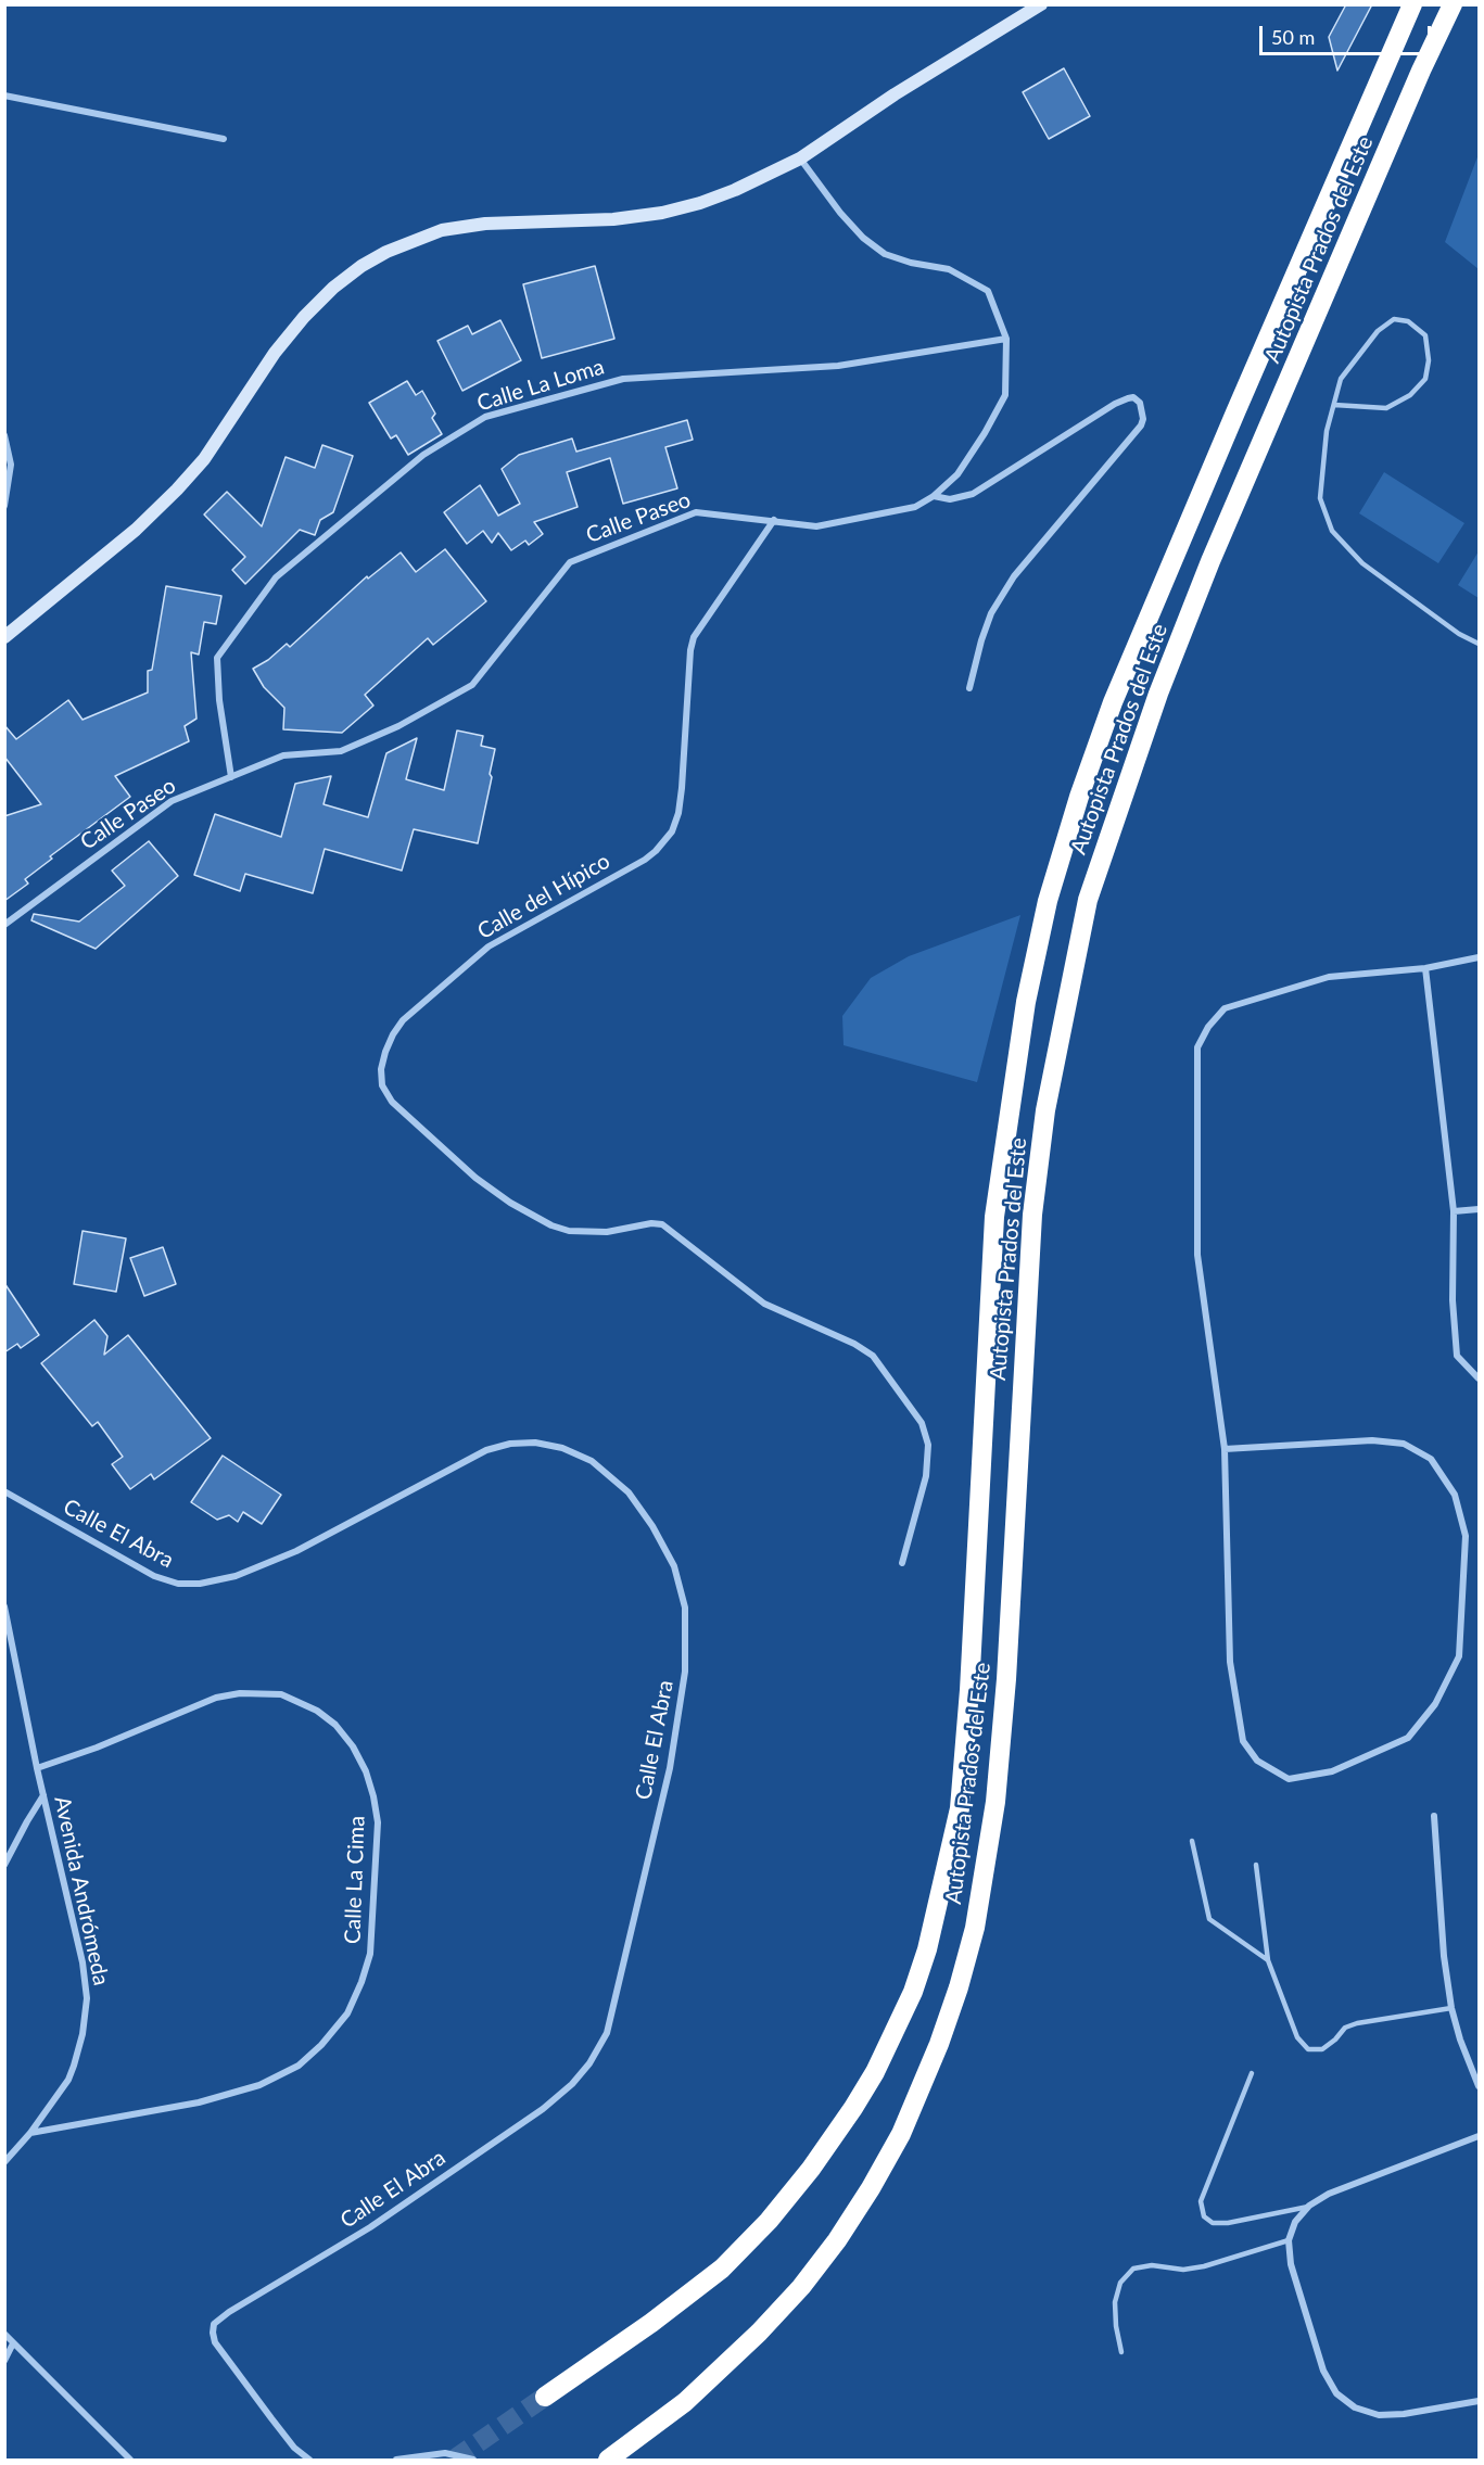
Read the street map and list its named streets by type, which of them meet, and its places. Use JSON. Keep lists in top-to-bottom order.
{
  "streets": {
    "highway": ["Autopista Prados del Este"],
    "street": [
      "Calle La Loma",
      "Calle Paseo",
      "Calle del Hípico",
      "Calle El Abra",
      "Calle La Cima",
      "Avenida Andrómeda"
    ]
  },
  "crossings": [
    ["Calle La Loma", "Calle Paseo"],
    ["Calle Paseo", "Calle del Hípico"],
    ["Calle La Cima", "Avenida Andrómeda"]
  ],
  "scale_bar": "50 m"
}
